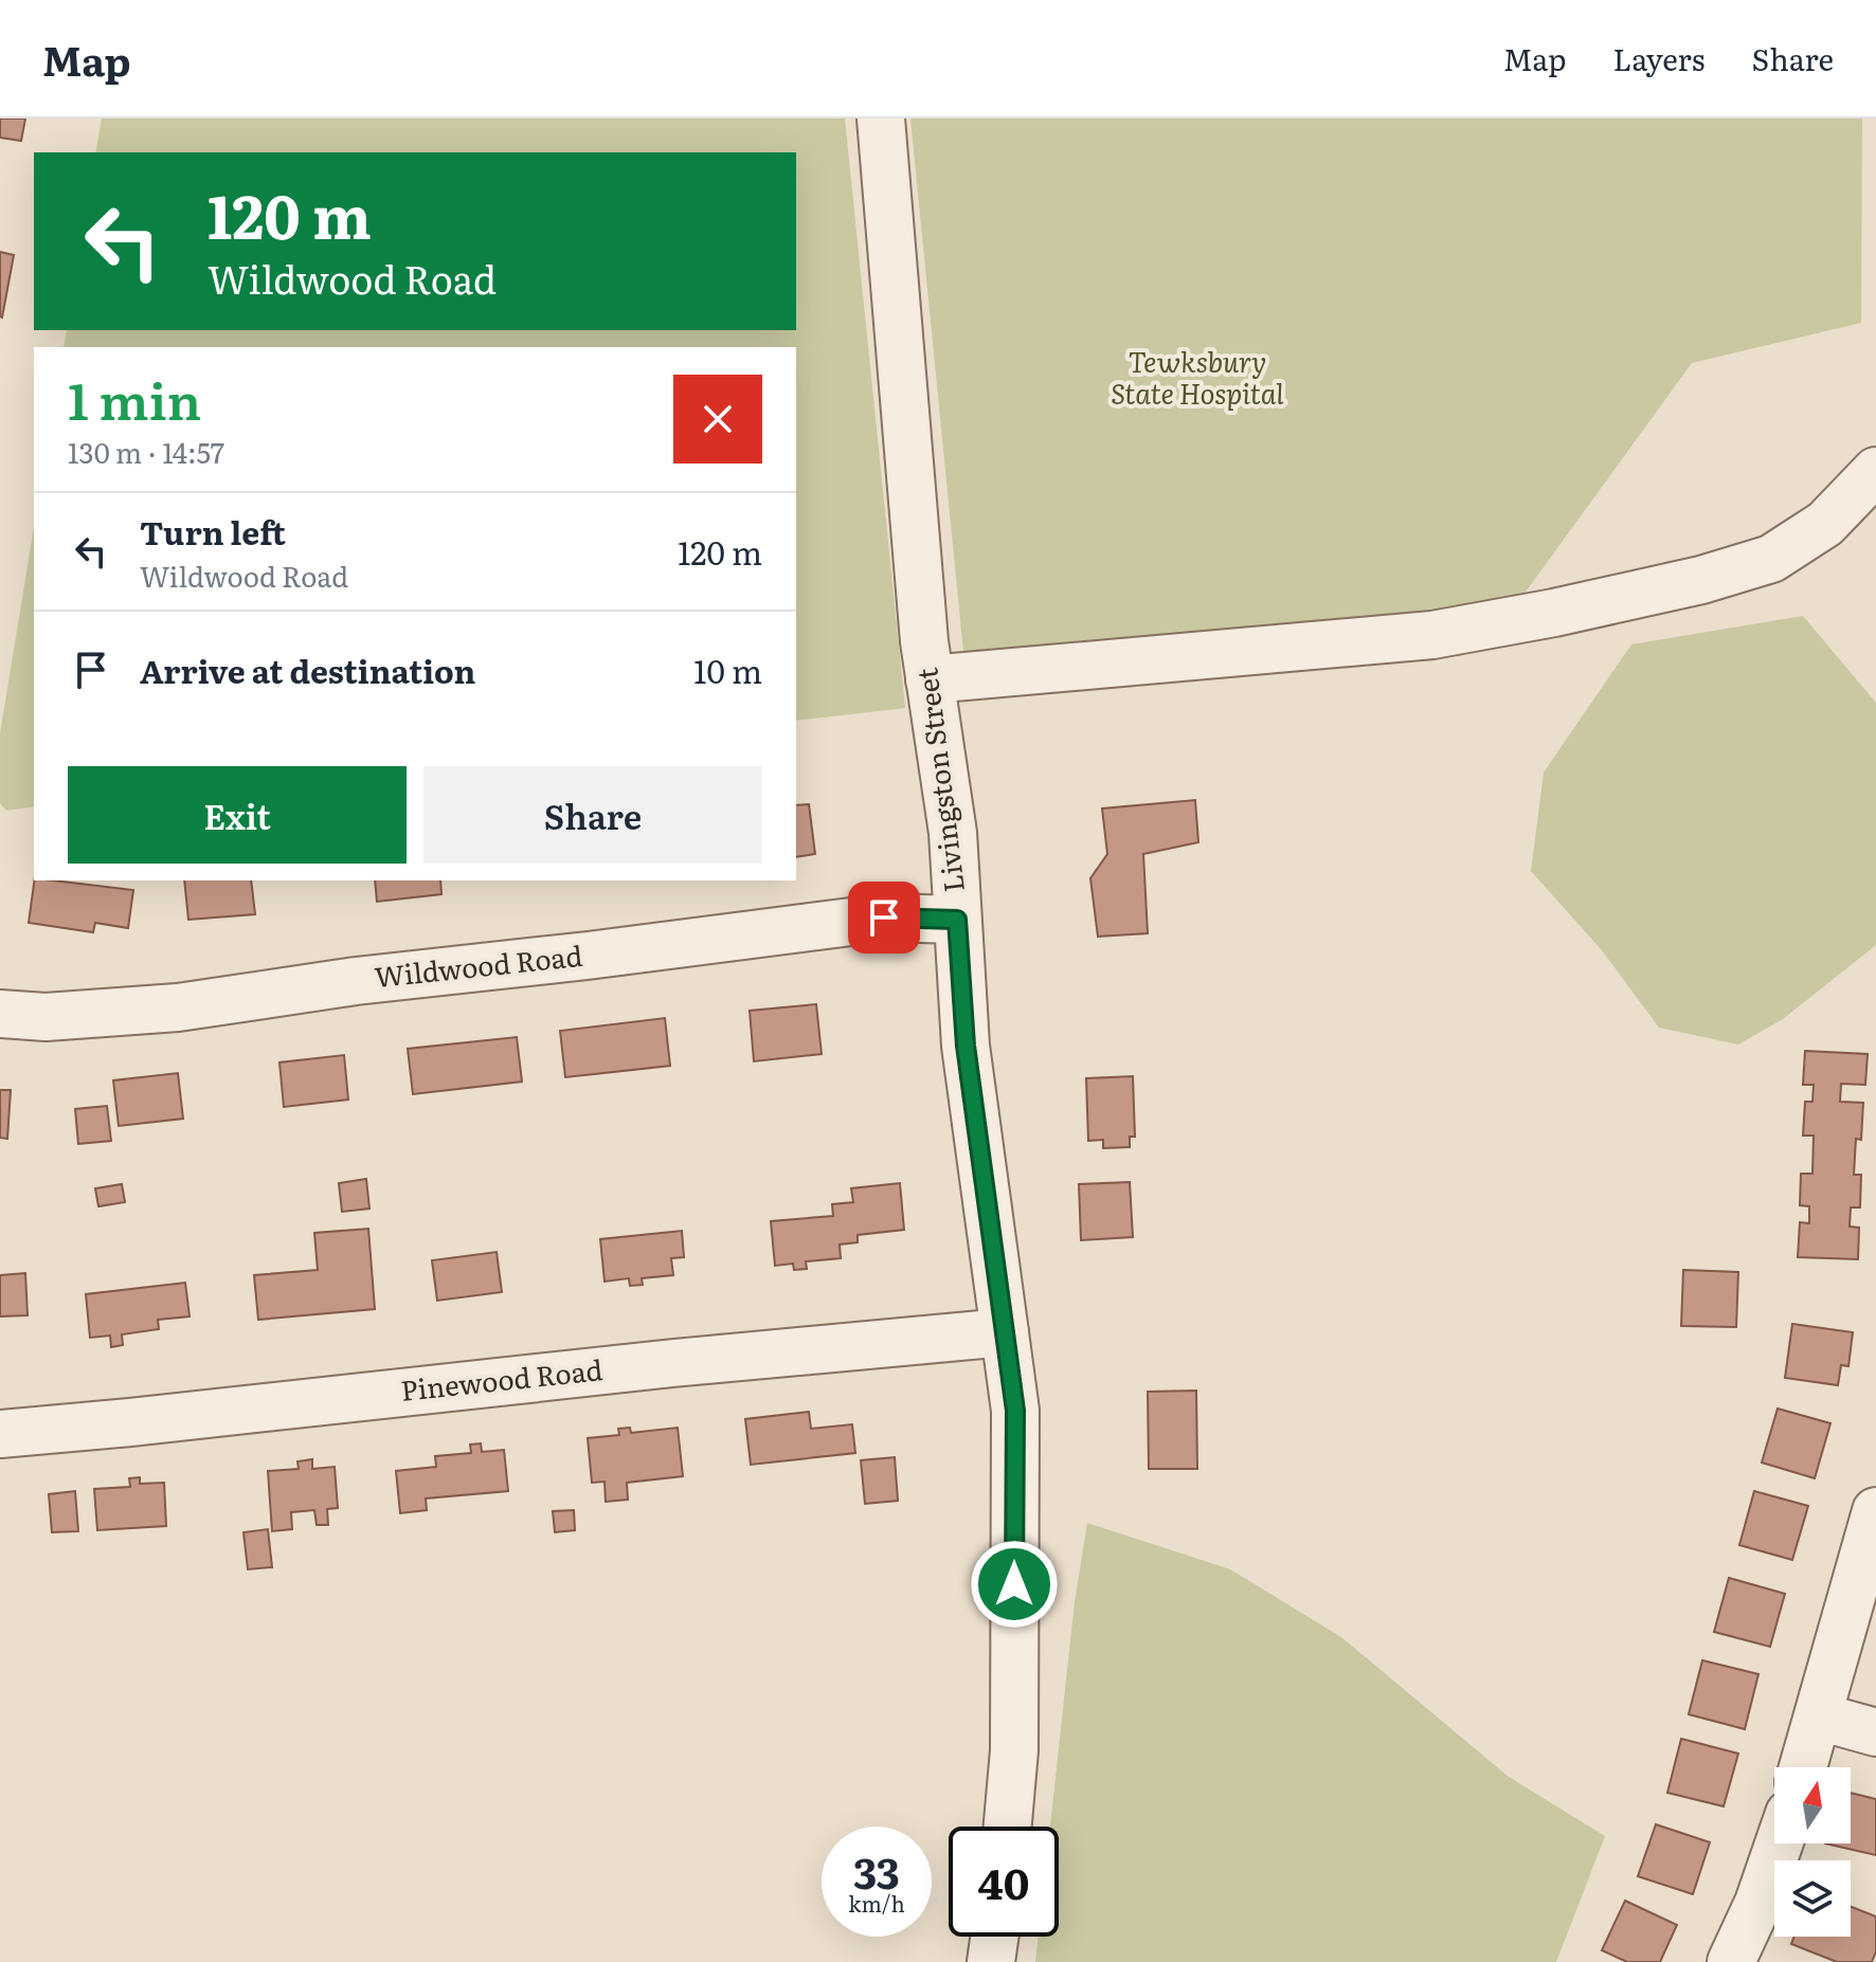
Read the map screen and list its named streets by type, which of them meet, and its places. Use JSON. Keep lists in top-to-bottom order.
{
  "streets": {
    "street": ["Livingston Street", "Wildwood Road", "Pinewood Road"]
  },
  "crossings": [
    ["Livingston Street", "Wildwood Road"],
    ["Livingston Street", "Pinewood Road"]
  ],
  "parks": ["Tewksbury State Hospital"],
  "north": "top",
  "page": {
    "header": "Map",
    "nav": ["Map", "Layers", "Share"],
    "turn": ["120 m", "Wildwood Road"],
    "heading": ["1 min", "130 m · 14:57"],
    "list": [
      {
        "name": "Turn left",
        "note": "Wildwood Road",
        "value": "120 m"
      },
      {
        "name": "Arrive at destination",
        "value": "10 m"
      }
    ],
    "buttons": ["Exit", "Share"],
    "speed": "33 km/h",
    "limit": "40"
  }
}
